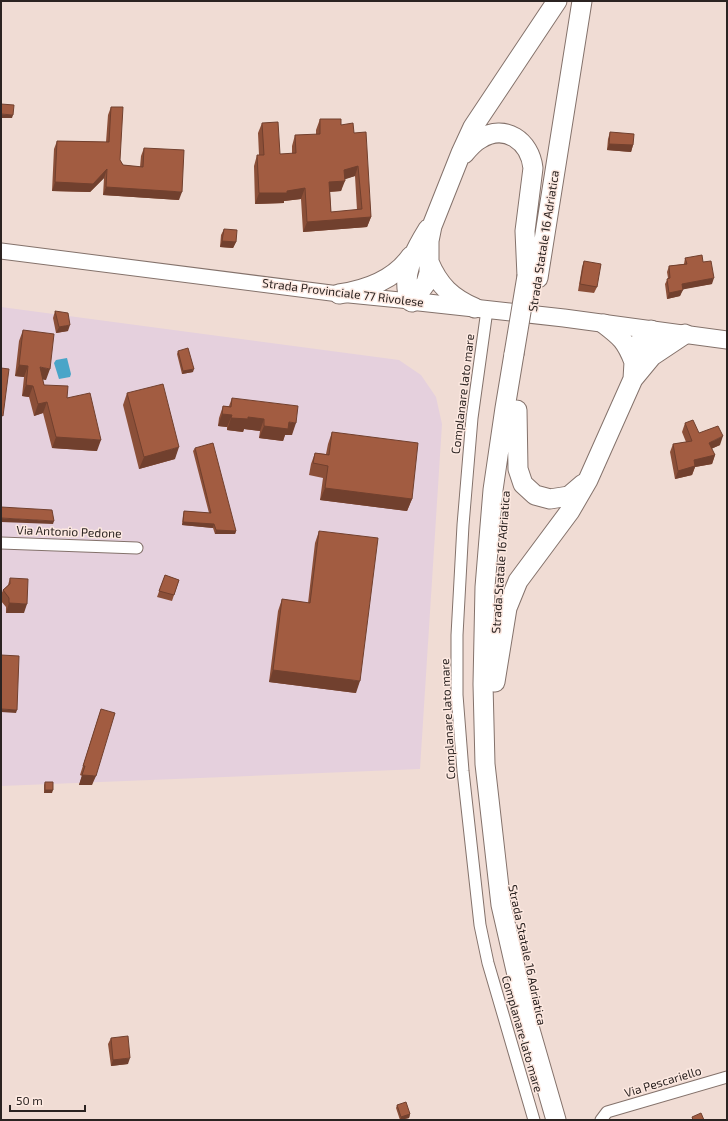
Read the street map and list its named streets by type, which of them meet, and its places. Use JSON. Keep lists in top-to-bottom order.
{
  "streets": {
    "highway": ["Strada Statale 16 Adriatica"],
    "main road": ["Strada Provinciale 77 Rivolese"],
    "street": ["Complanare lato mare", "Via Antonio Pedone", "Via Pescariello"]
  },
  "crossings": [
    ["Strada Provinciale 77 Rivolese", "Complanare lato mare"]
  ],
  "scale_bar": "50 m"
}
